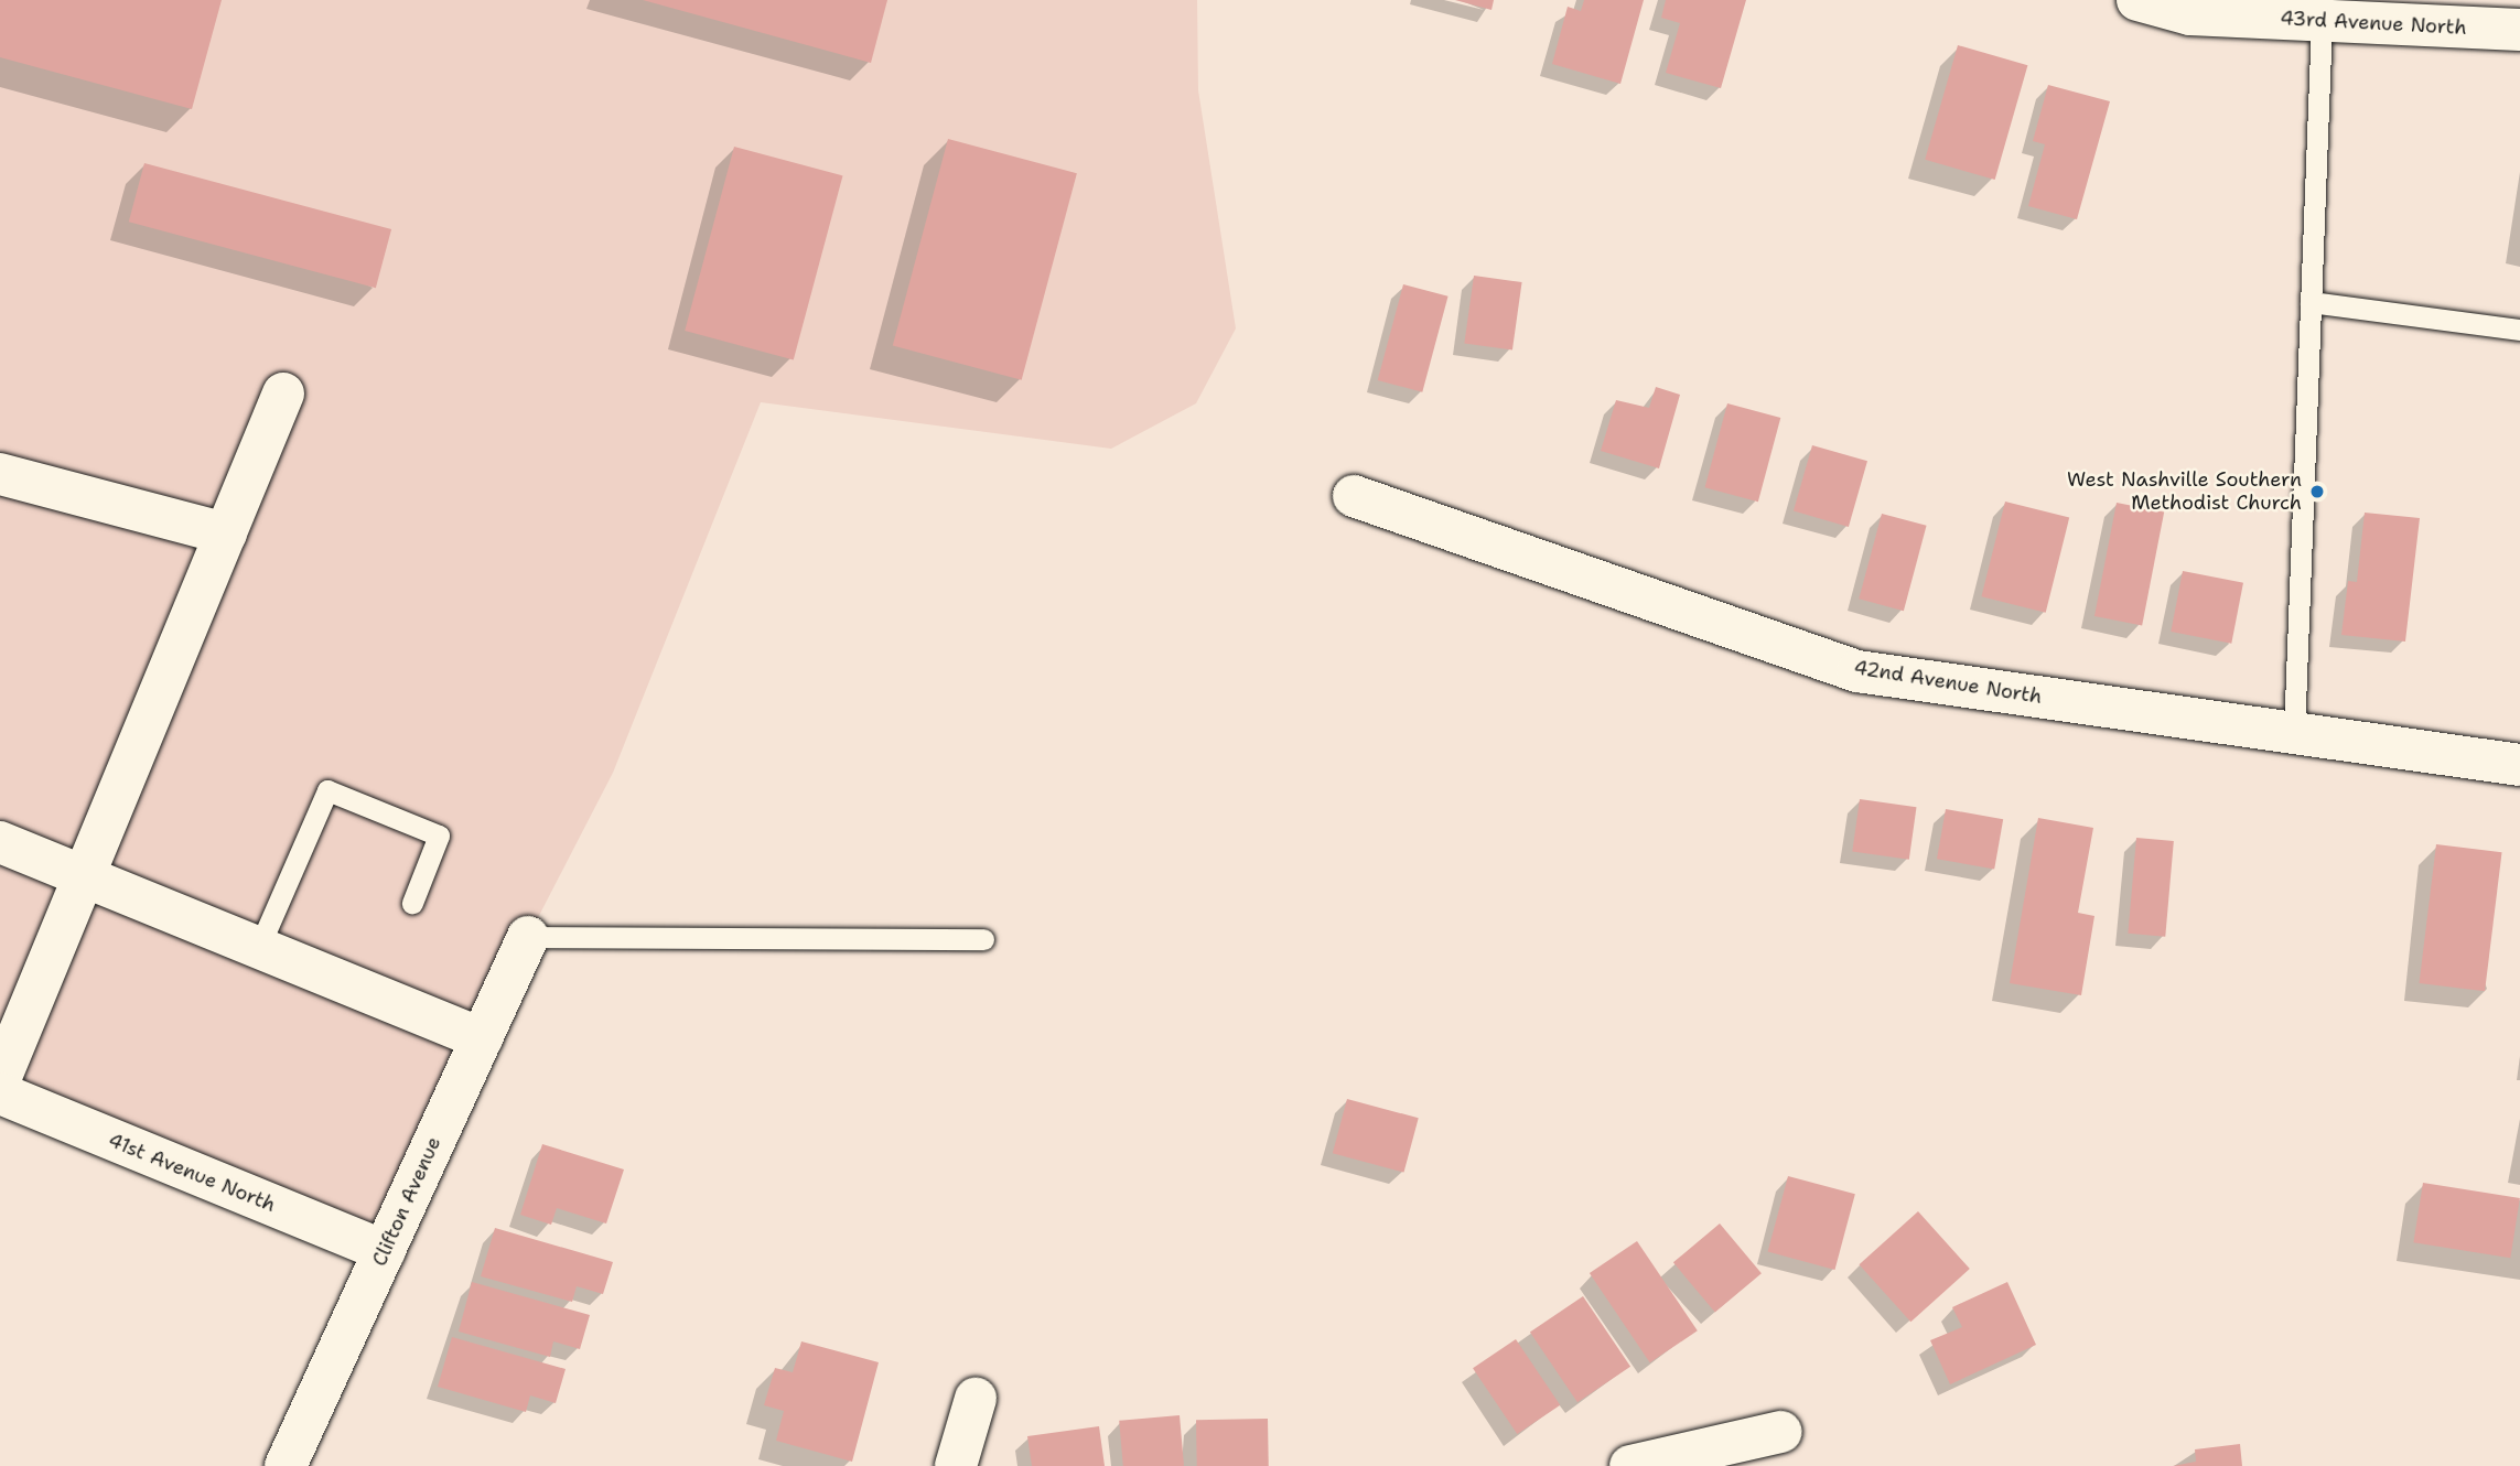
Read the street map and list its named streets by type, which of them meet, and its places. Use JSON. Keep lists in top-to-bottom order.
{
  "streets": {
    "street": [
      "43rd Avenue North",
      "42nd Avenue North",
      "41st Avenue North",
      "Clifton Avenue"
    ]
  },
  "crossings": [
    ["41st Avenue North", "Clifton Avenue"]
  ],
  "places": ["West Nashville Southern Methodist Church"]
}
